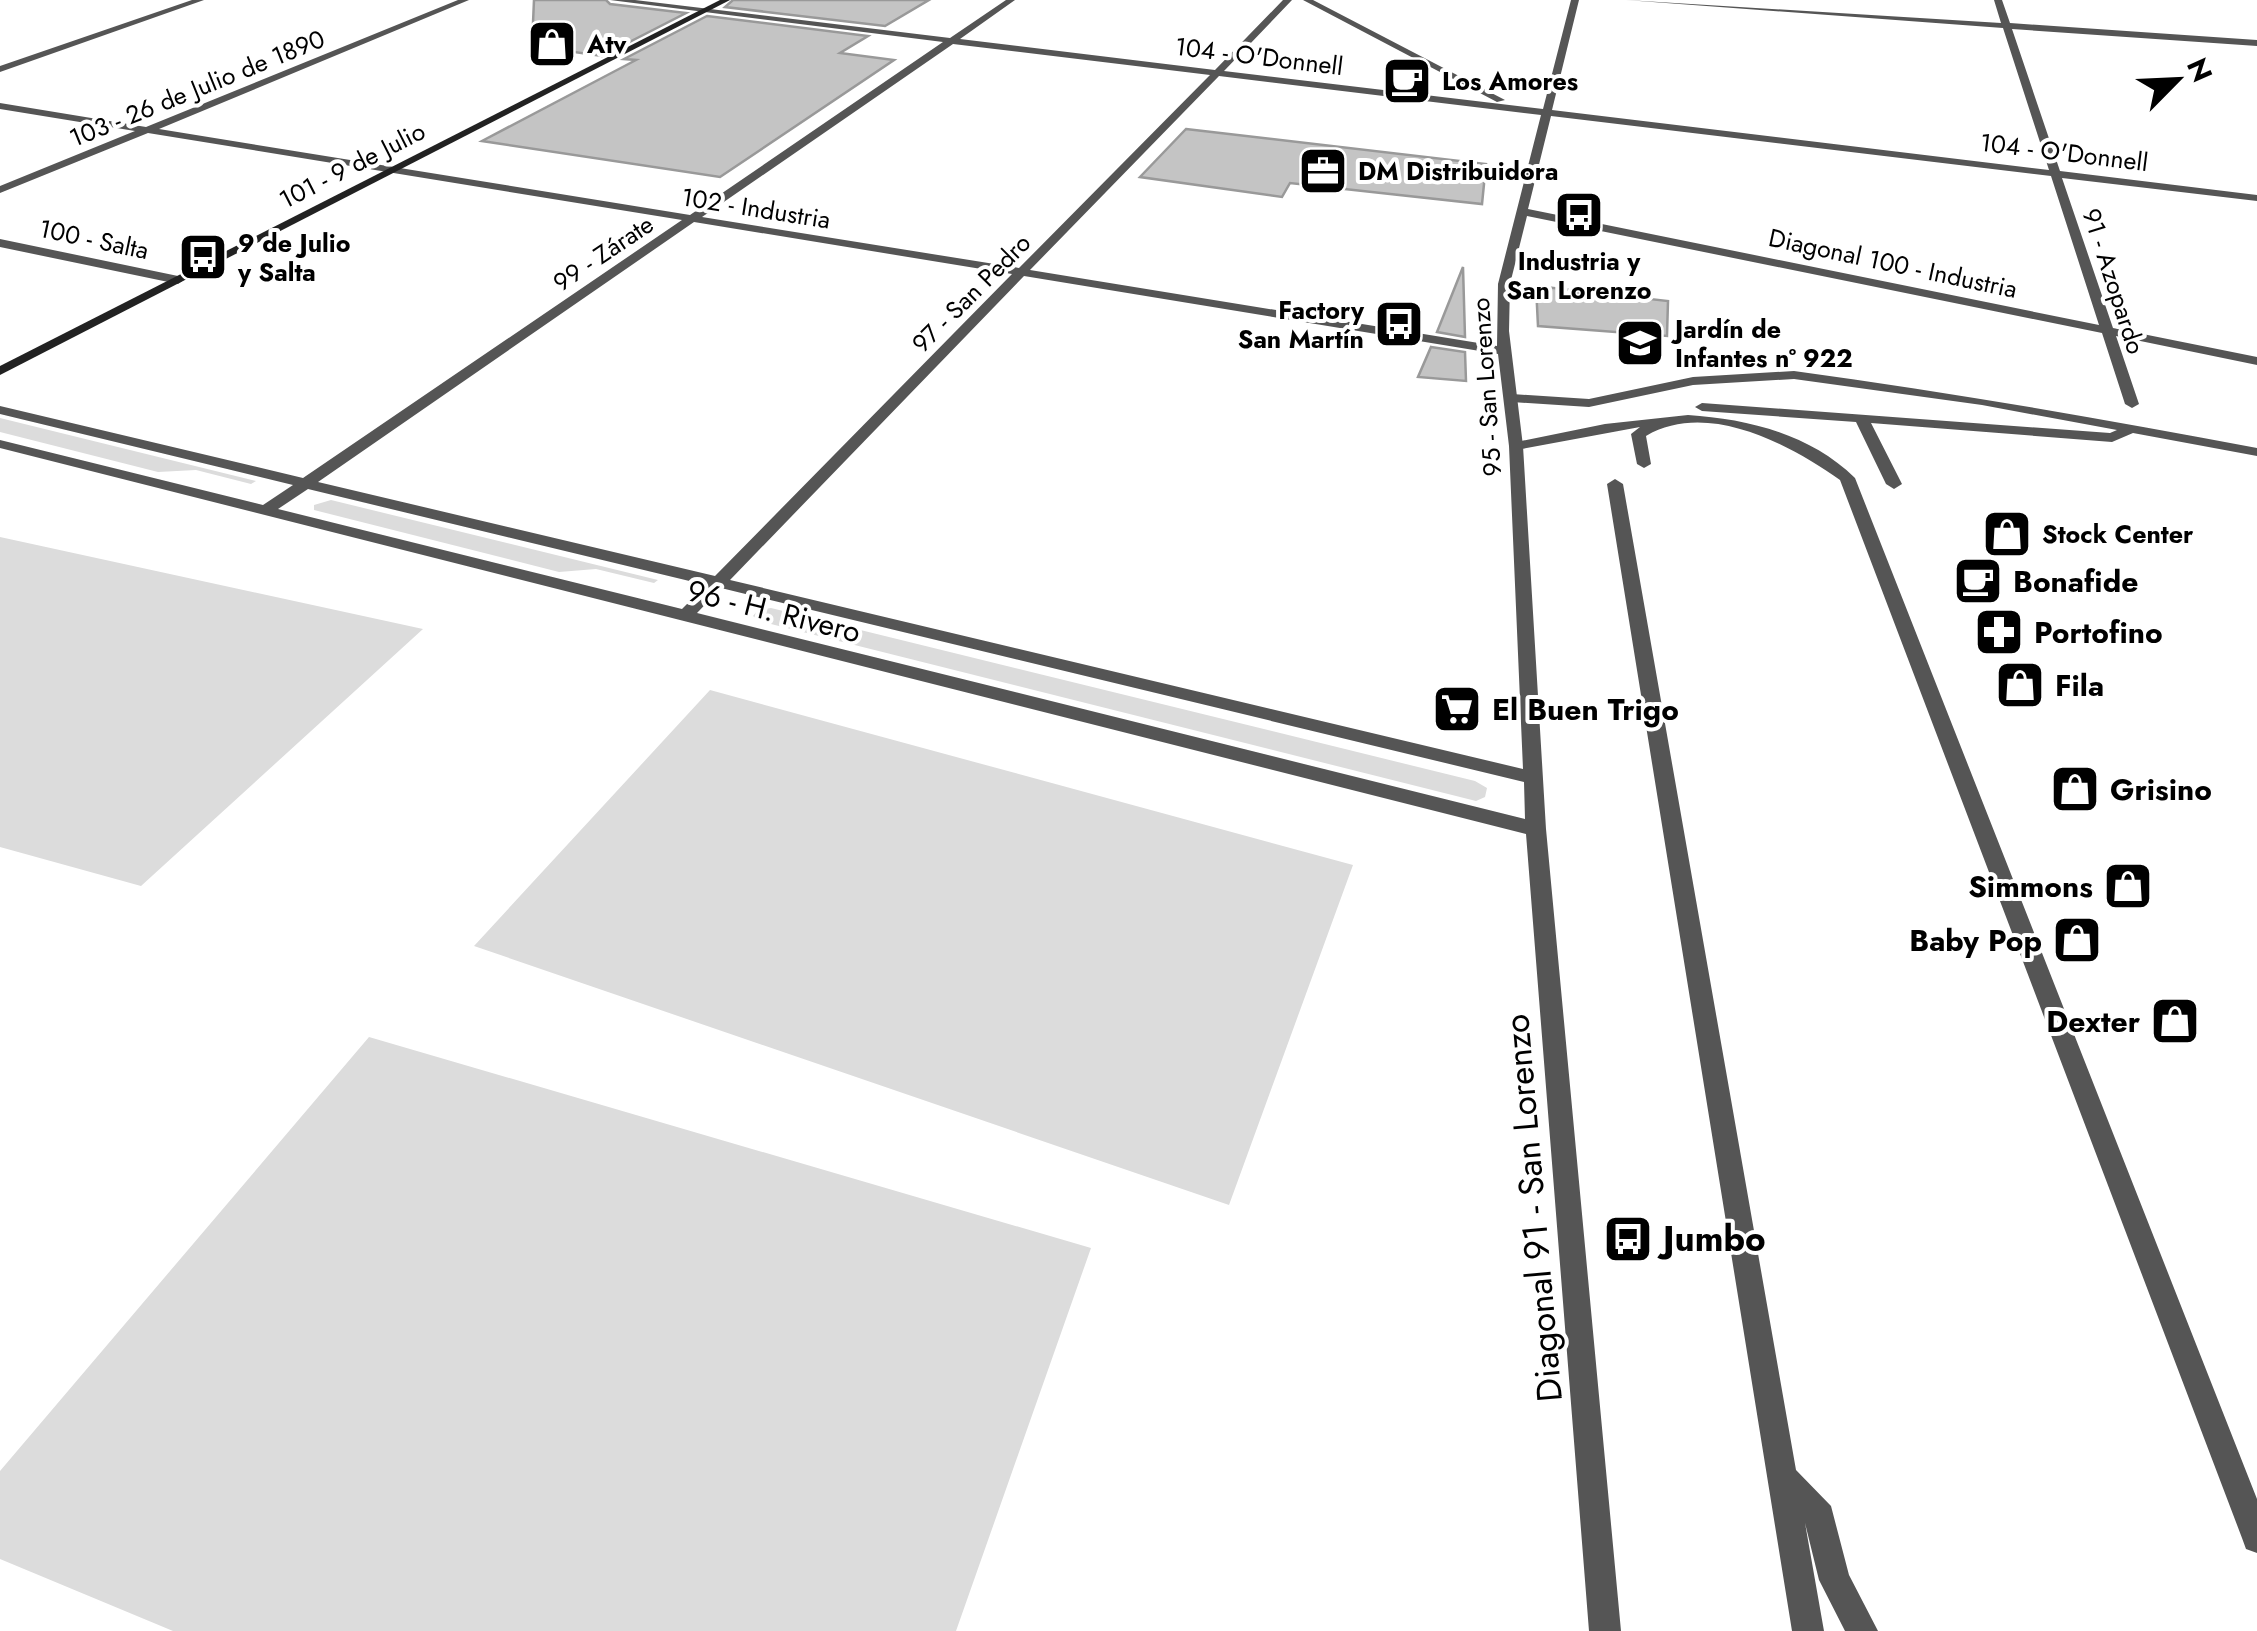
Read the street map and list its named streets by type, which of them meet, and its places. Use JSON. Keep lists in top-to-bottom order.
{
  "streets": {
    "street": [
      "104 - O'Donnell",
      "103 - 26 de Julio de 1890",
      "101 - 9 de Julio",
      "102 - Industria",
      "100 - Salta",
      "99 - Zárate",
      "Diagonal 100 - Industria",
      "91 - Azopardo",
      "97 - San Pedro",
      "95 - San Lorenzo",
      "96 - H. Rivero",
      "Diagonal 91 - San Lorenzo"
    ]
  },
  "crossings": [
    ["104 - O'Donnell", "101 - 9 de Julio"],
    ["104 - O'Donnell", "99 - Zárate"],
    ["104 - O'Donnell", "91 - Azopardo"],
    ["104 - O'Donnell", "97 - San Pedro"],
    ["104 - O'Donnell", "95 - San Lorenzo"],
    ["103 - 26 de Julio de 1890", "102 - Industria"],
    ["101 - 9 de Julio", "102 - Industria"],
    ["101 - 9 de Julio", "100 - Salta"],
    ["102 - Industria", "99 - Zárate"],
    ["102 - Industria", "97 - San Pedro"],
    ["102 - Industria", "95 - San Lorenzo"],
    ["99 - Zárate", "96 - H. Rivero"],
    ["Diagonal 100 - Industria", "91 - Azopardo"],
    ["Diagonal 100 - Industria", "95 - San Lorenzo"],
    ["97 - San Pedro", "96 - H. Rivero"],
    ["95 - San Lorenzo", "96 - H. Rivero"],
    ["95 - San Lorenzo", "Diagonal 91 - San Lorenzo"],
    ["96 - H. Rivero", "Diagonal 91 - San Lorenzo"]
  ],
  "places": {
    "shop": [
      "Atv",
      "Stock Center",
      "Fila",
      "Grisino",
      "Simmons",
      "Baby Pop",
      "Dexter"
    ],
    "cafe": ["Los Amores", "Bonafide"],
    "office": ["DM Distribuidora"],
    "bus stop": [
      "Industria y San Lorenzo",
      "9 de Julio y Salta",
      "Factory San Martín",
      "Jumbo"
    ],
    "school or university": ["Jardín de Infantes nº 922"],
    "pharmacy": ["Portofino"],
    "supermarket": ["El Buen Trigo"]
  },
  "north": "top right"
}
